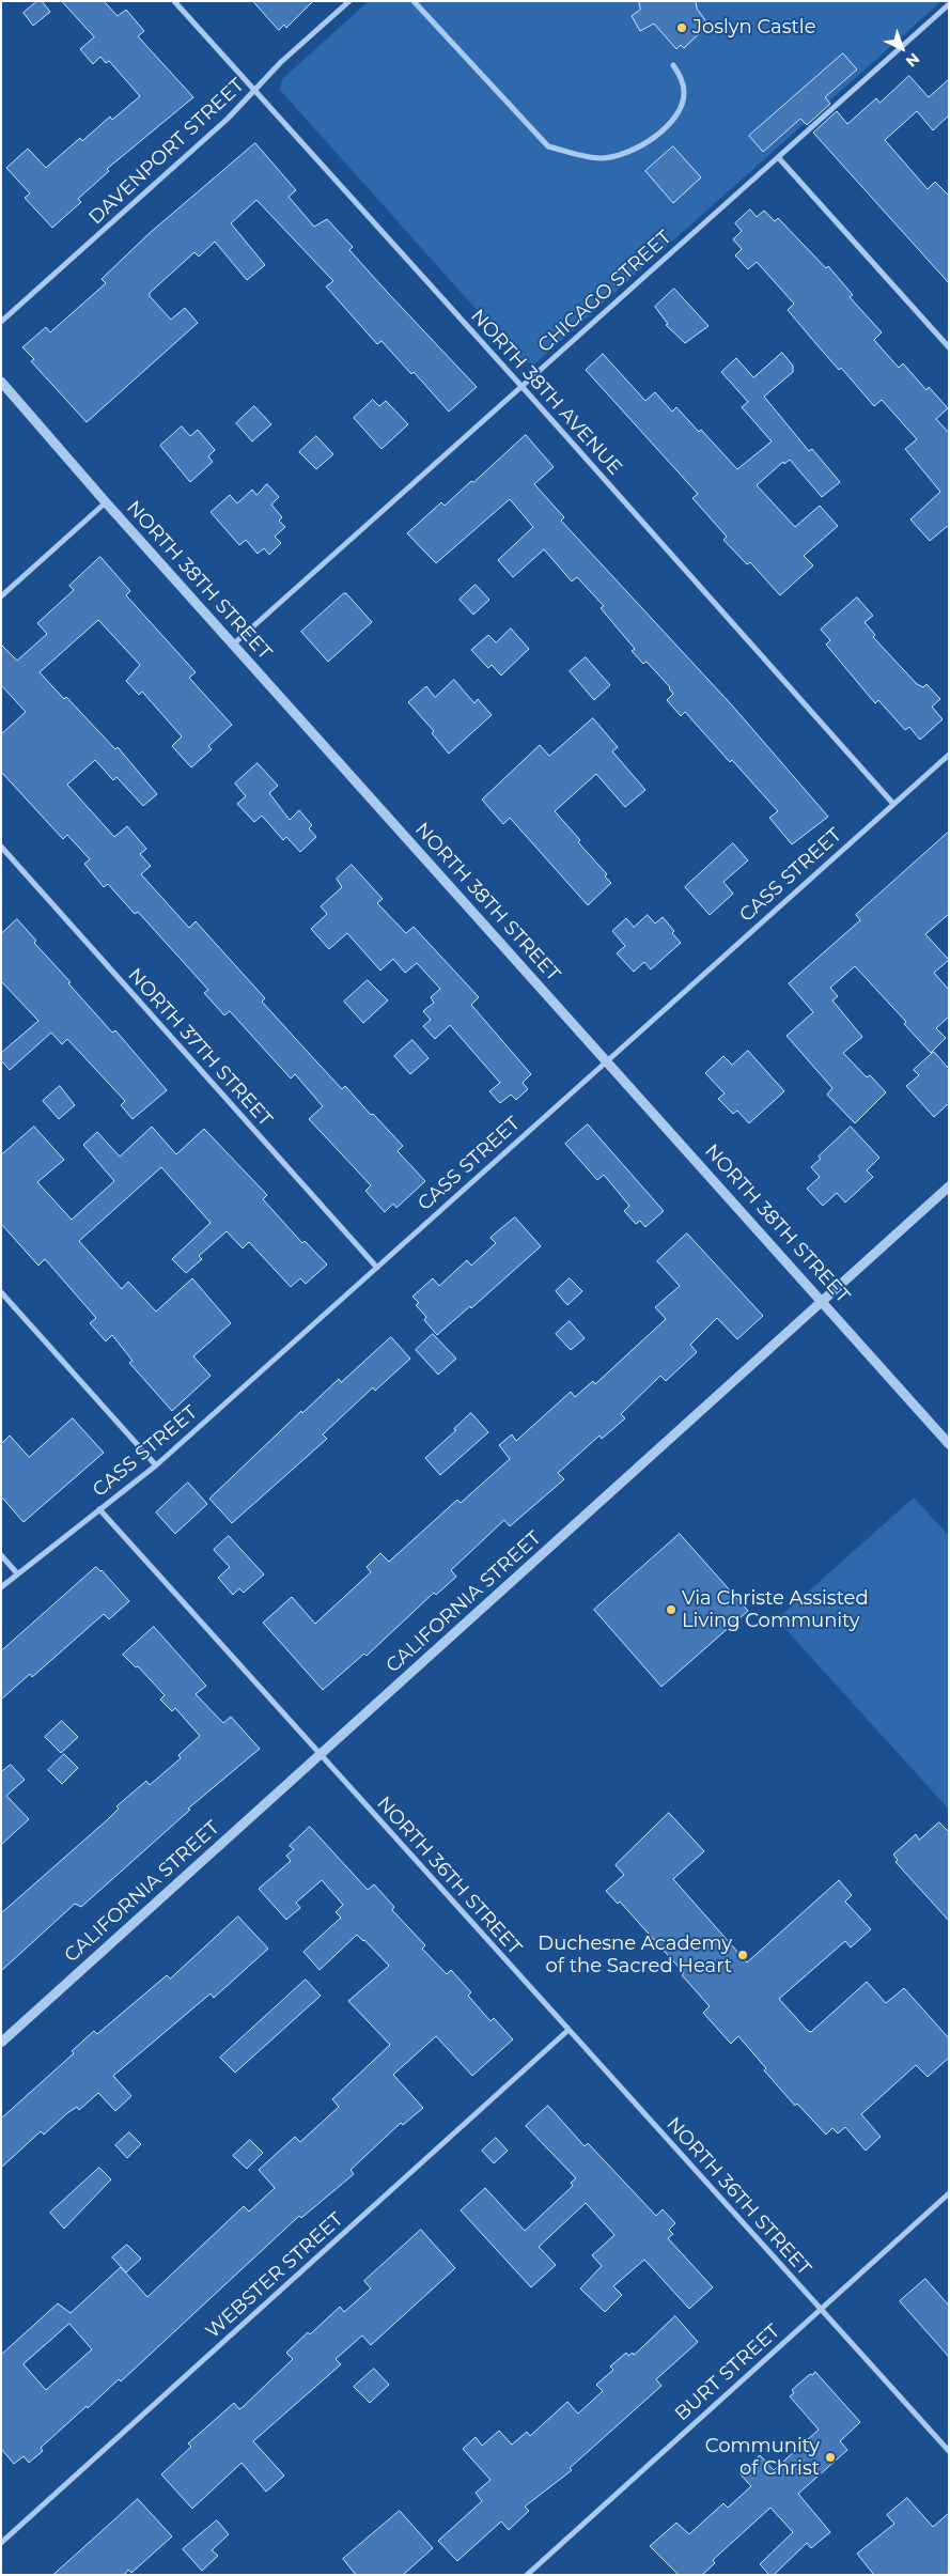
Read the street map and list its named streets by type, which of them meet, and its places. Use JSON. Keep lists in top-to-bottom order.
{
  "streets": {
    "street": [
      "DAVENPORT STREET",
      "CHICAGO STREET",
      "NORTH 38TH AVENUE",
      "NORTH 38TH STREET",
      "CASS STREET",
      "NORTH 37TH STREET",
      "CALIFORNIA STREET",
      "NORTH 36TH STREET",
      "WEBSTER STREET",
      "BURT STREET"
    ]
  },
  "crossings": [
    ["DAVENPORT STREET", "NORTH 38TH AVENUE"],
    ["CHICAGO STREET", "NORTH 38TH AVENUE"],
    ["CHICAGO STREET", "NORTH 38TH STREET"],
    ["NORTH 38TH AVENUE", "CASS STREET"],
    ["NORTH 38TH STREET", "CASS STREET"],
    ["NORTH 38TH STREET", "CALIFORNIA STREET"],
    ["CASS STREET", "NORTH 37TH STREET"],
    ["CASS STREET", "NORTH 36TH STREET"],
    ["CALIFORNIA STREET", "NORTH 36TH STREET"],
    ["NORTH 36TH STREET", "WEBSTER STREET"],
    ["NORTH 36TH STREET", "BURT STREET"]
  ],
  "places": [
    "Joslyn Castle",
    "Via Christe Assisted Living Community",
    "Duchesne Academy of the Sacred Heart",
    "Community of Christ"
  ],
  "north": "bottom right"
}
